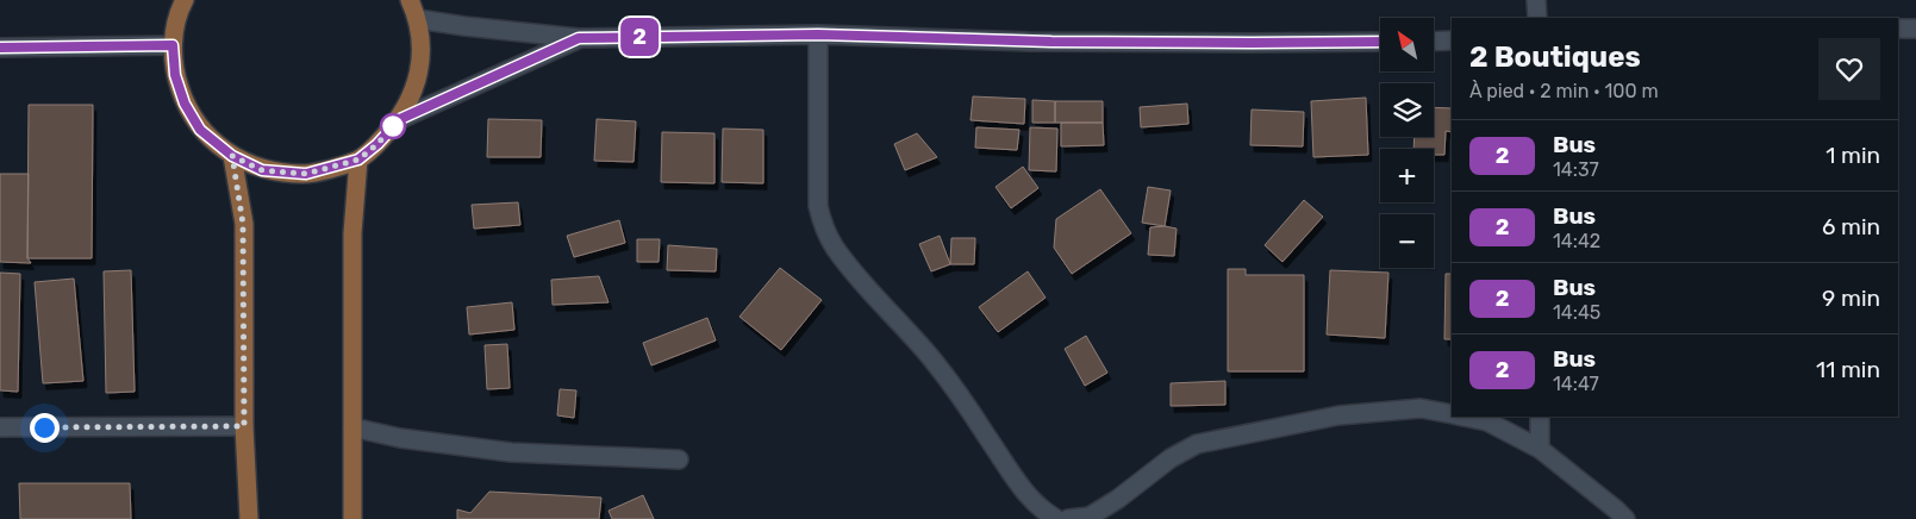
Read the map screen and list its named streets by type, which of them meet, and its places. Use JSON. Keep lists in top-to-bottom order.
{
  "lines": ["bus line 2"],
  "north": "top left",
  "page": {
    "on_map": "2",
    "map_buttons": ["+", "−"],
    "heading": ["2 Boutiques", "À pied · 2 min · 100 m"],
    "list": [
      {
        "mark": "2",
        "name": "Bus",
        "note": "14:37",
        "value": "1 min"
      },
      {
        "mark": "2",
        "name": "Bus",
        "note": "14:42",
        "value": "6 min"
      },
      {
        "mark": "2",
        "name": "Bus",
        "note": "14:45",
        "value": "9 min"
      },
      {
        "mark": "2",
        "name": "Bus",
        "note": "14:47",
        "value": "11 min"
      }
    ]
  }
}
